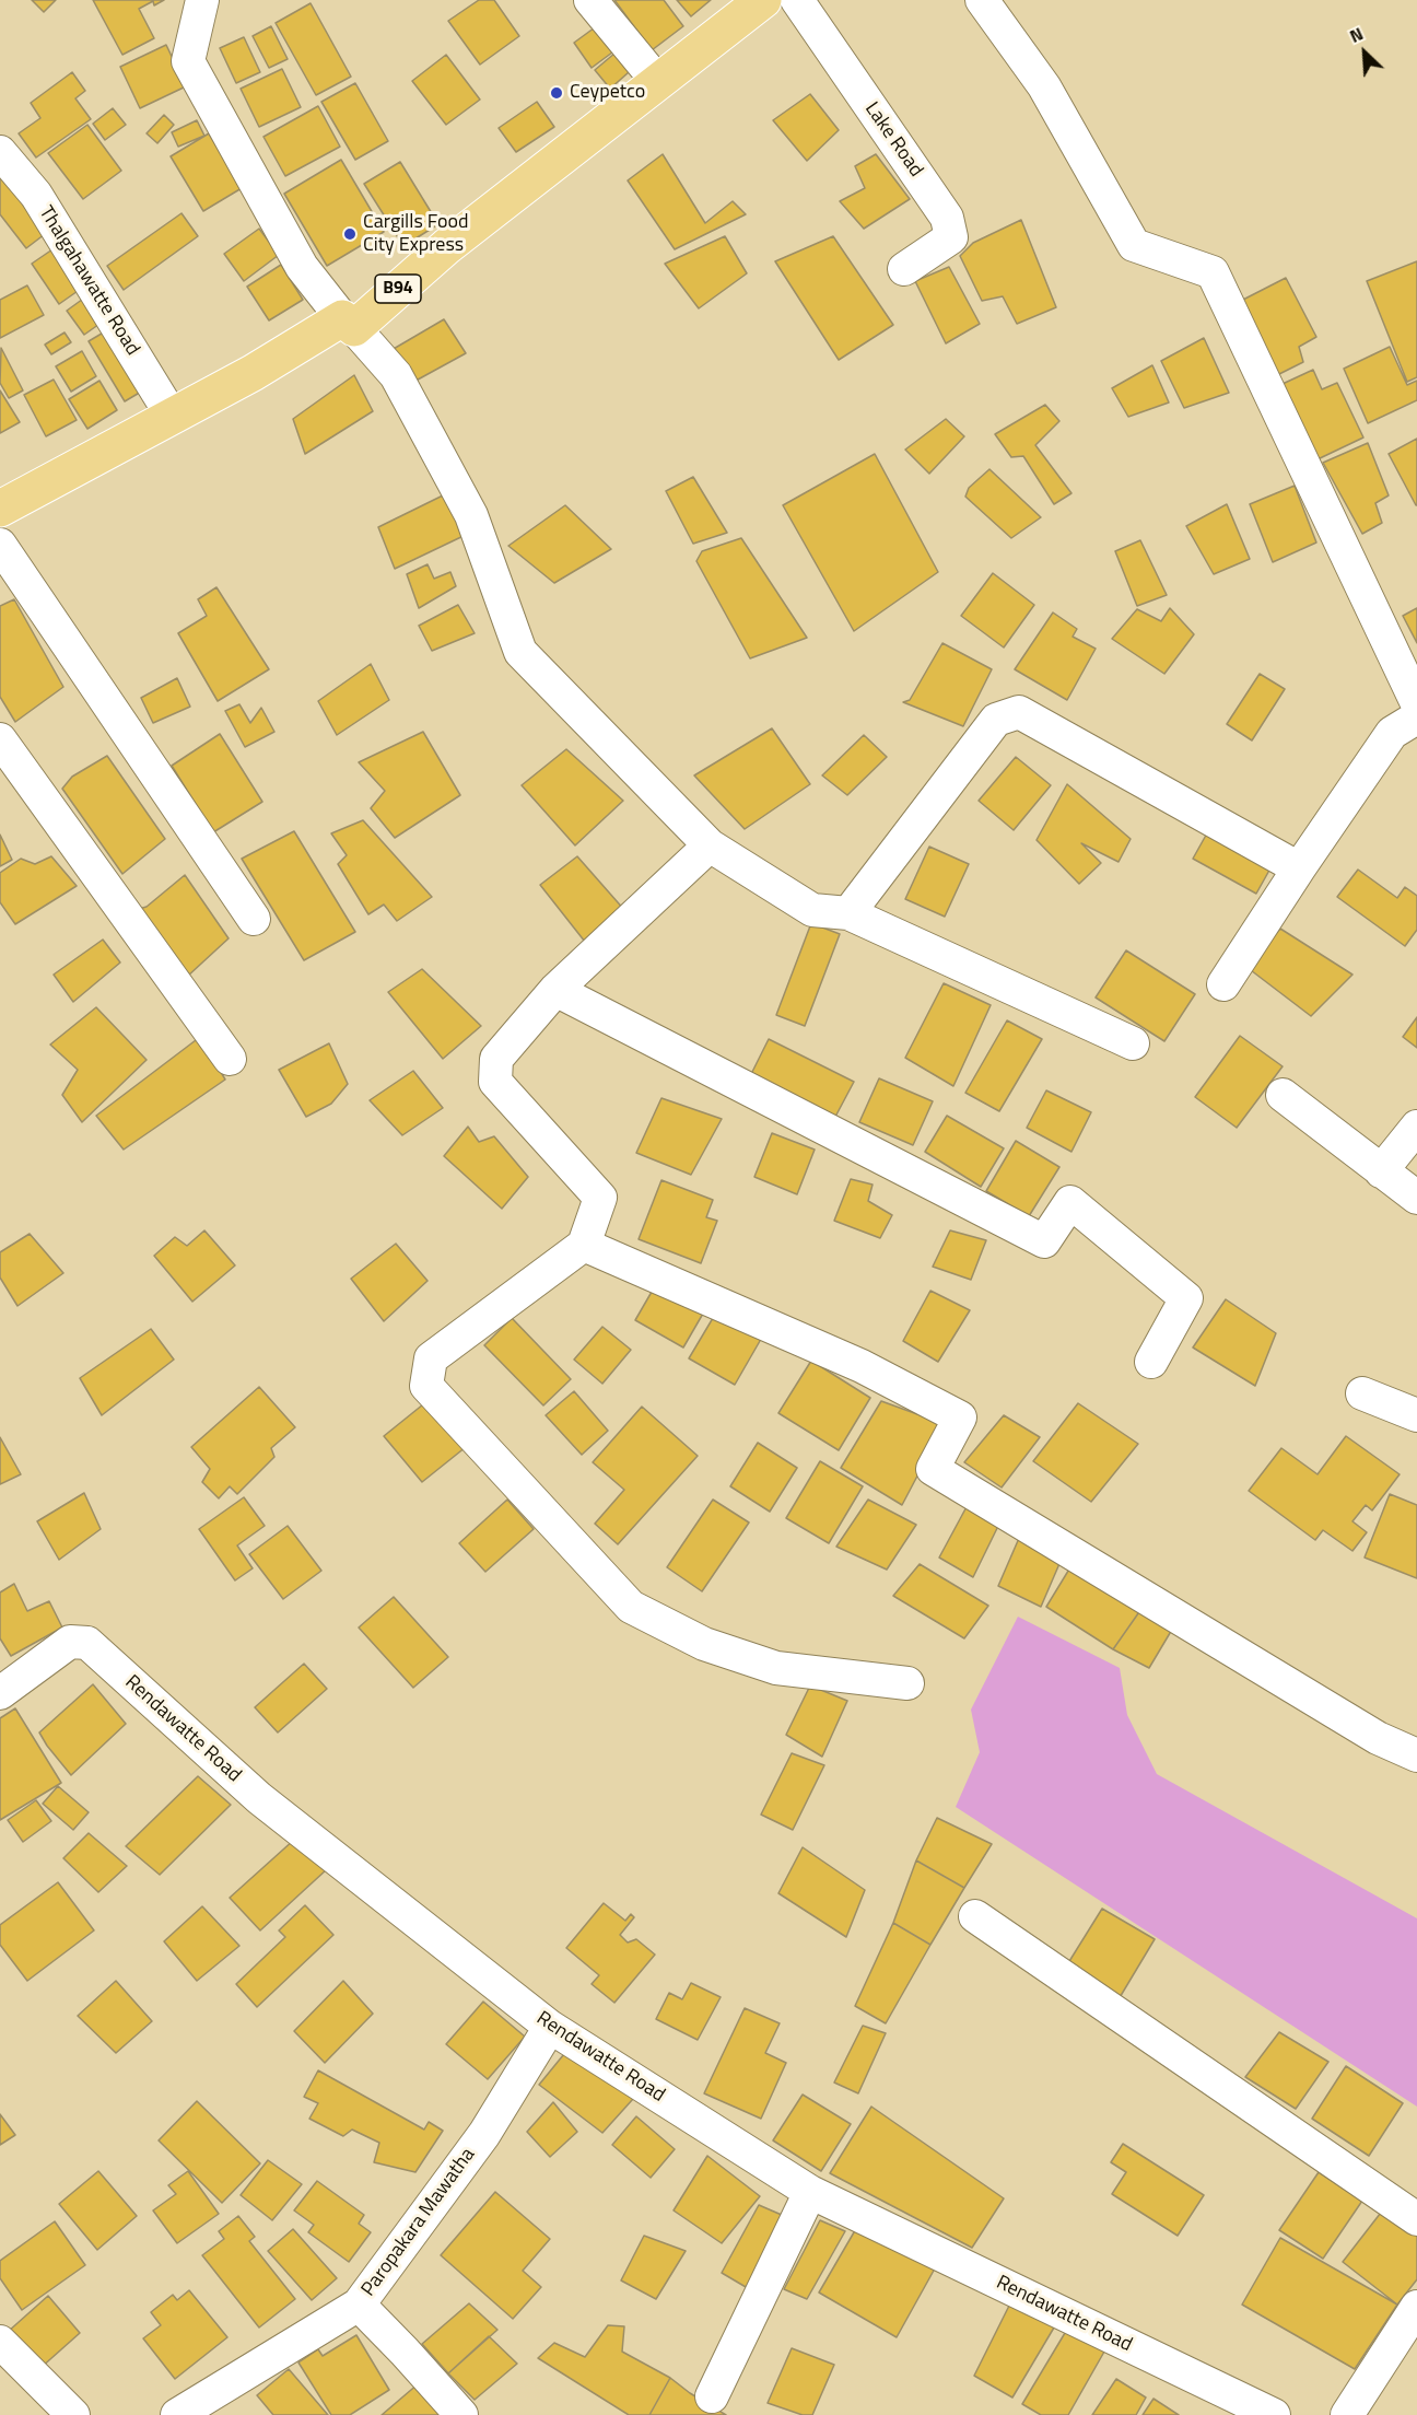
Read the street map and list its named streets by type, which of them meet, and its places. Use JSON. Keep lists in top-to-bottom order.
{
  "streets": {
    "main road": ["B94"],
    "street": [
      "Lake Road",
      "Thalgahawatte Road",
      "Rendawatte Road",
      "Paropakara Mawatha"
    ]
  },
  "crossings": [
    ["Thalgahawatte Road", "B94"],
    ["Rendawatte Road", "Paropakara Mawatha"]
  ],
  "places": ["Ceypetco", "Cargills Food City Express"],
  "north": "top left"
}
